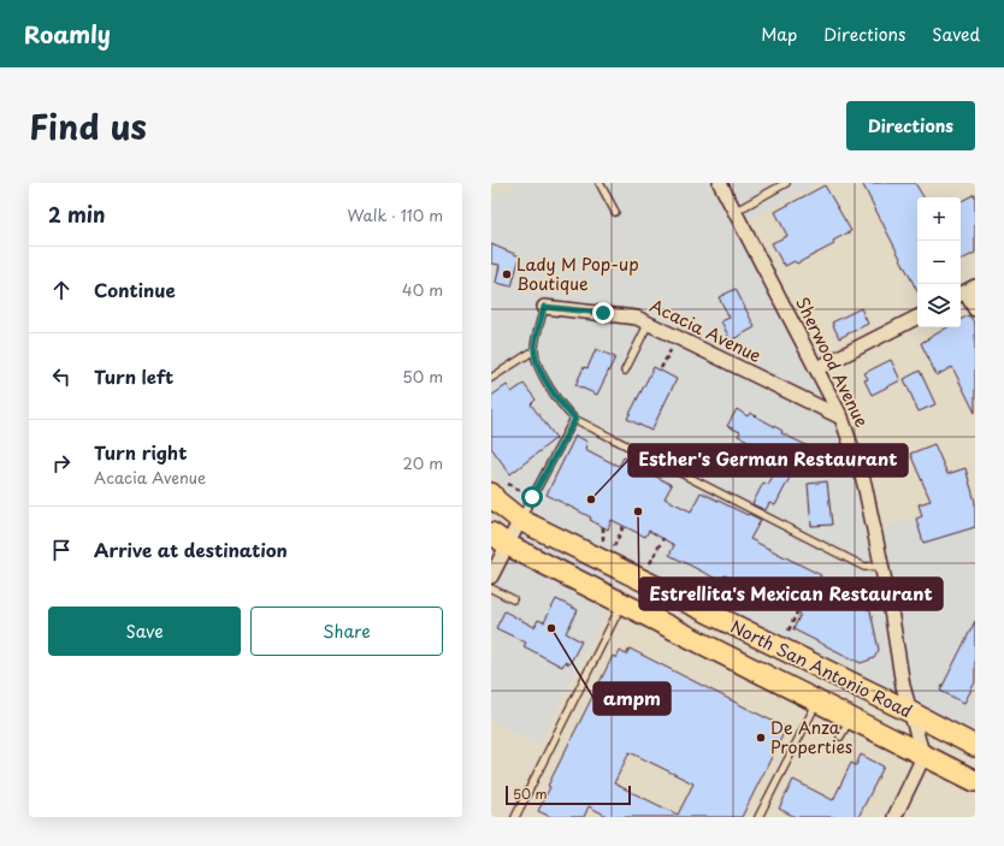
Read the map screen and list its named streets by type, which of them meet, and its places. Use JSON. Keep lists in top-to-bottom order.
{
  "streets": {
    "main road": ["North San Antonio Road"],
    "street": ["Acacia Avenue", "Sherwood Avenue"]
  },
  "crossings": [
    ["Acacia Avenue", "Sherwood Avenue"],
    ["Sherwood Avenue", "North San Antonio Road"]
  ],
  "places": [
    "Lady M Pop-up Boutique",
    "Esther's German Restaurant",
    "Estrellita's Mexican Restaurant",
    "ampm",
    "De Anza Properties"
  ],
  "scale_bar": "50 m",
  "page": {
    "header": "Roamly",
    "nav": ["Map", "Directions", "Saved"],
    "title": "Find us",
    "buttons": [
      "Directions",
      ["Save", "Share"]
    ],
    "heading": ["2 min", "Walk · 110 m"],
    "map_buttons": ["+", "−"],
    "list": [
      ["Continue", "40 m"],
      ["Turn left", "50 m"],
      ["Turn right", "Acacia Avenue", "20 m"],
      "Arrive at destination"
    ],
    "scale": "50 m"
  }
}
